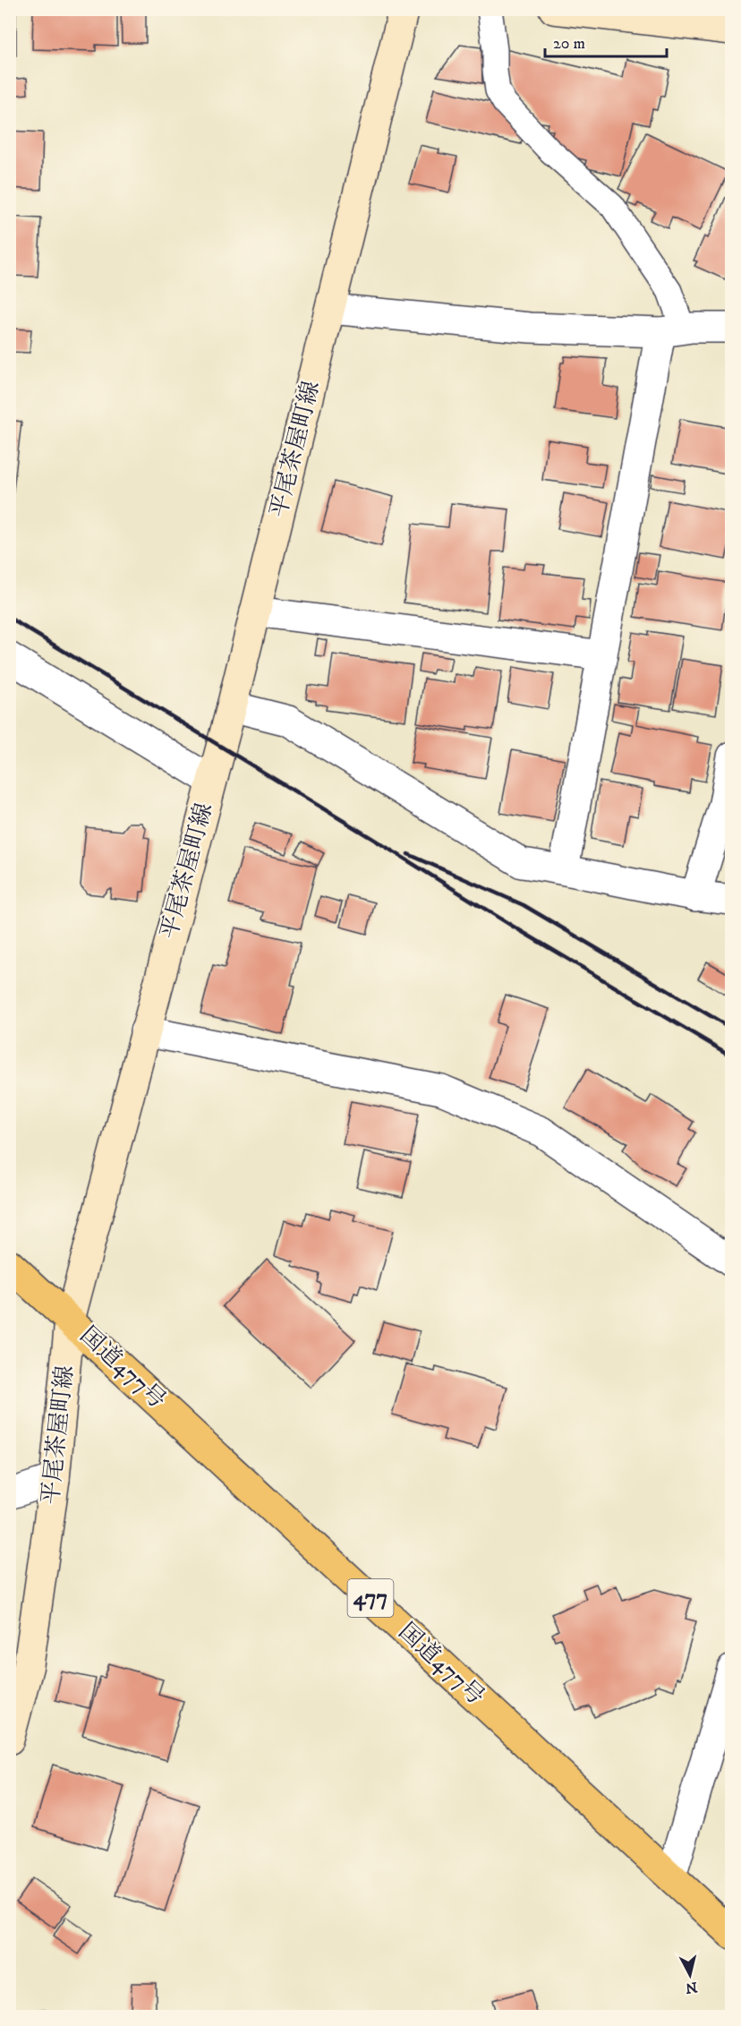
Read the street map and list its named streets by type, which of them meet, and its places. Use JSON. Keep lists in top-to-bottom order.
{
  "streets": {
    "highway": ["国道477号", "477"],
    "main road": ["平尾茶屋町線"]
  },
  "crossings": [
    ["平尾茶屋町線", "国道477号"]
  ],
  "scale_bar": "20 m",
  "north": "bottom"
}
